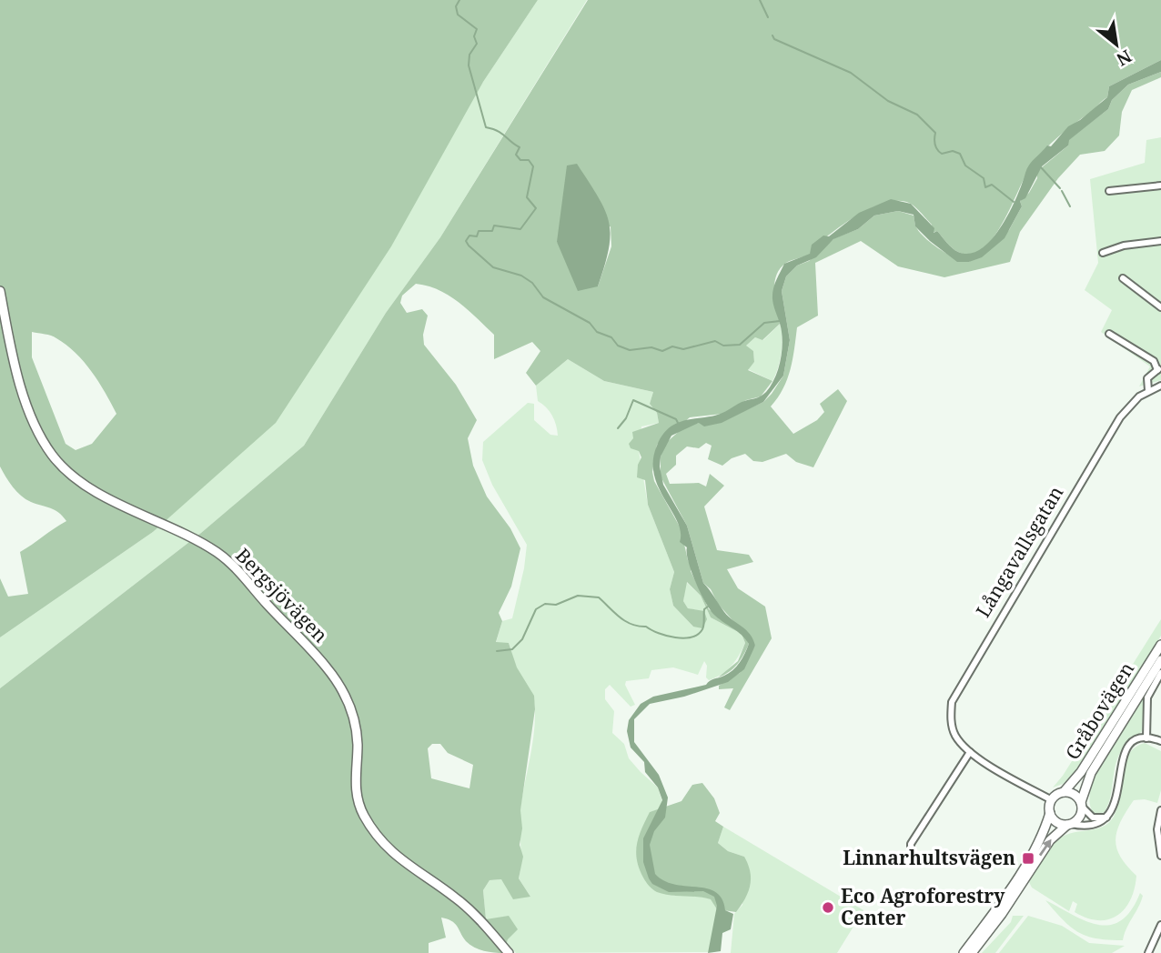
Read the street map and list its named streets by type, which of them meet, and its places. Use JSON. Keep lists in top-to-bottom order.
{
  "streets": {
    "main road": ["Bergsjövägen", "Gråbovägen"],
    "street": ["Långavallsgatan"]
  },
  "crossings": [
    ["Långavallsgatan", "Gråbovägen"]
  ],
  "places": {
    "transit": ["Linnarhultsvägen"],
    "other": ["Eco Agroforestry Center"]
  },
  "north": "bottom right"
}
